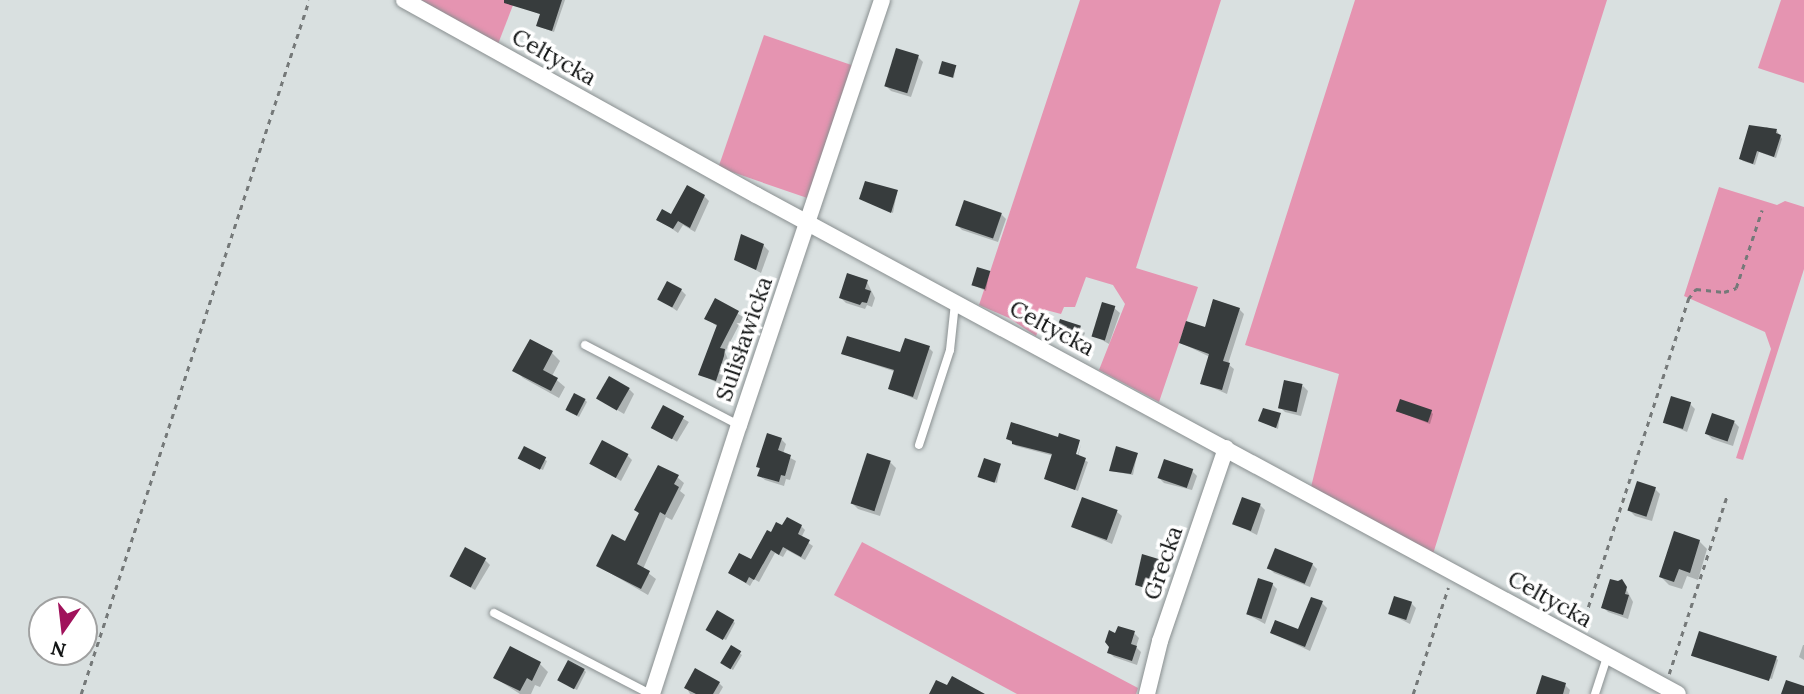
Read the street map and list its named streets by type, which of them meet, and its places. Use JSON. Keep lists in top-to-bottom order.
{
  "streets": {
    "street": ["Celtycka", "Sulisławicka", "Grecka"]
  },
  "crossings": [
    ["Celtycka", "Sulisławicka"],
    ["Celtycka", "Grecka"]
  ],
  "north": "bottom"
}
